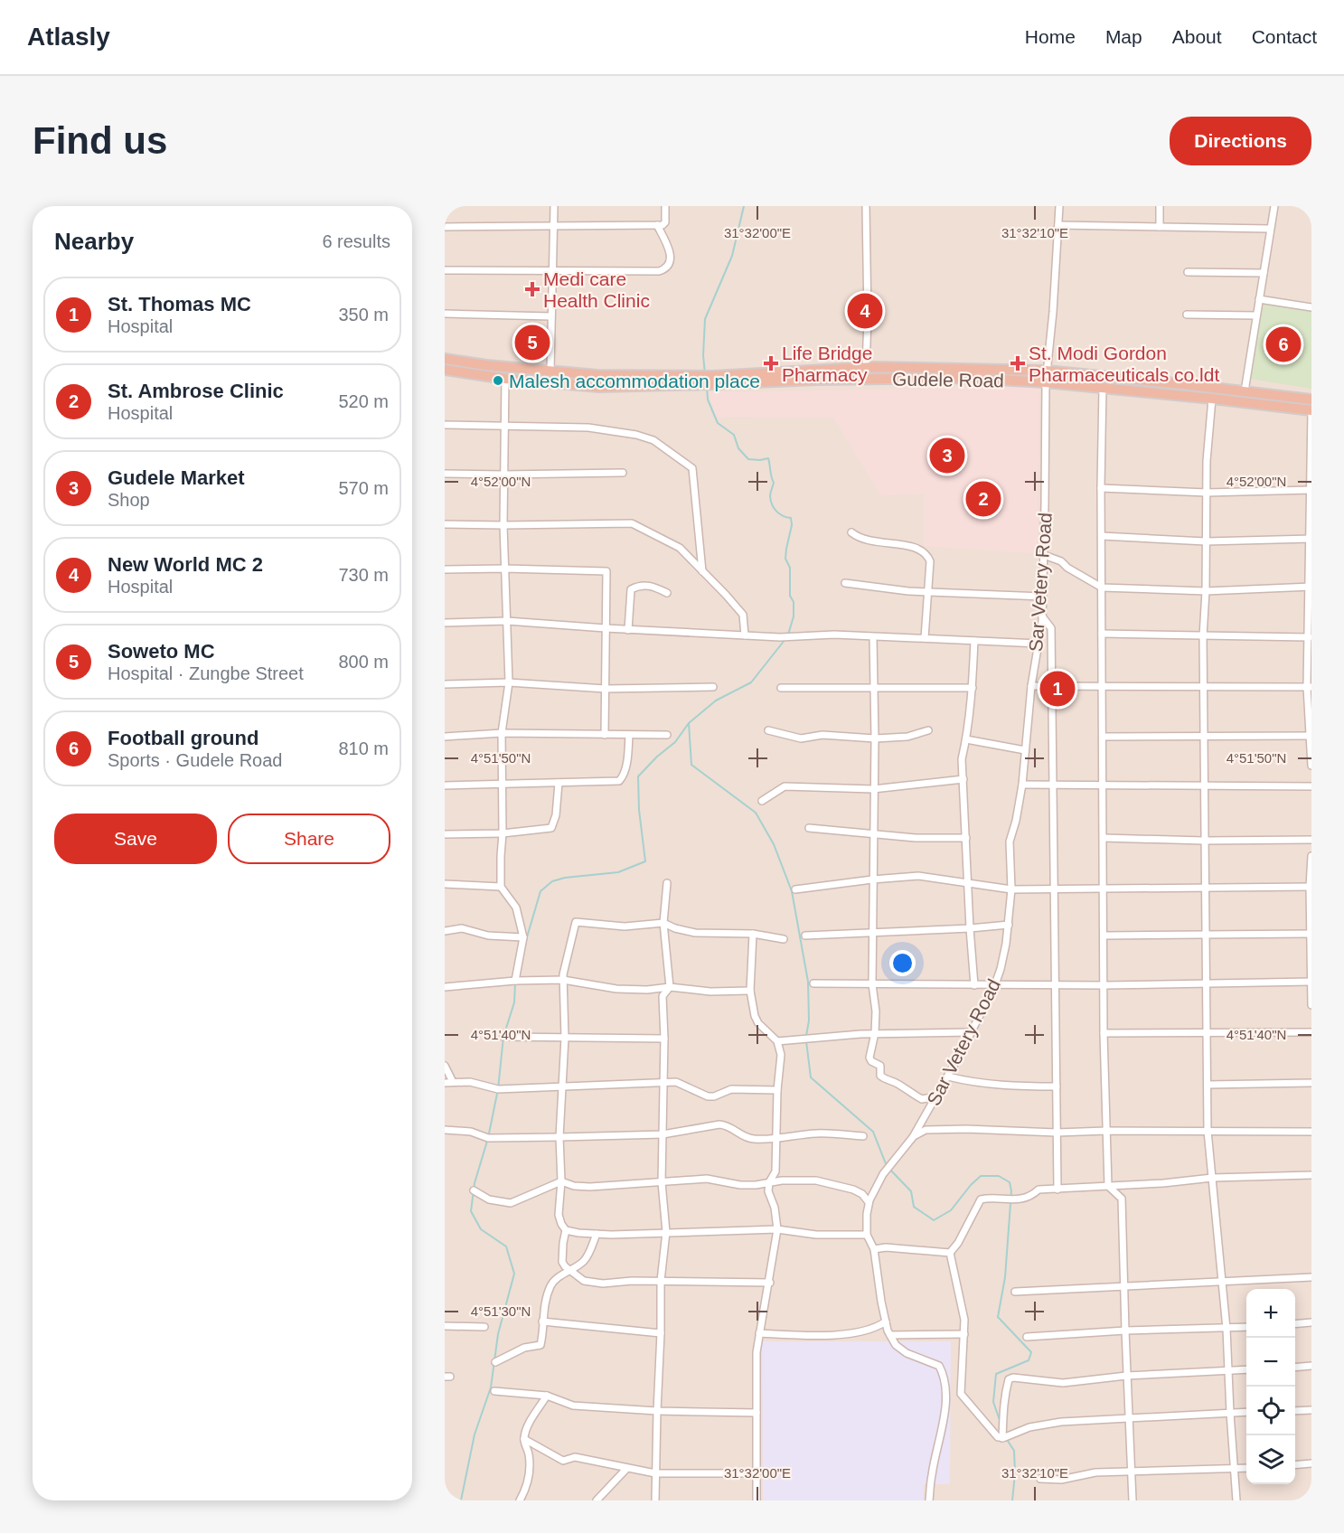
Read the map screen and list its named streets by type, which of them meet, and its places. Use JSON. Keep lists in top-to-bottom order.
{
  "streets": {
    "highway": ["Gudele Road"],
    "street": ["Sar Vetery Road"]
  },
  "crossings": [
    ["Gudele Road", "Sar Vetery Road"]
  ],
  "places": {
    "health": ["Medi care Health Clinic", "Life Bridge Pharmacy", "St. Modi Gordon Pharmaceuticals co.ldt"],
    "other": ["Malesh accommodation place"]
  },
  "page": {
    "header": "Atlasly",
    "nav": [
      "Home",
      "Map",
      "About",
      "Contact"
    ],
    "buttons": [
      "Directions",
      ["Save", "Share"]
    ],
    "title": "Find us",
    "heading": ["Nearby", "6 results"],
    "list": [
      {
        "mark": "1",
        "name": "St. Thomas MC",
        "note": "Hospital",
        "value": "350 m"
      },
      {
        "mark": "2",
        "name": "St. Ambrose Clinic",
        "note": "Hospital",
        "value": "520 m"
      },
      {
        "mark": "3",
        "name": "Gudele Market",
        "note": "Shop",
        "value": "570 m"
      },
      {
        "mark": "4",
        "name": "New World MC 2",
        "note": "Hospital",
        "value": "730 m"
      },
      {
        "mark": "5",
        "name": "Soweto MC",
        "note": "Hospital · Zungbe Street",
        "value": "800 m"
      },
      {
        "mark": "6",
        "name": "Football ground",
        "note": "Sports · Gudele Road",
        "value": "810 m"
      }
    ],
    "pins": [
      "4",
      "5",
      "6",
      "3",
      "2",
      "1"
    ],
    "map_buttons": ["+", "−"]
  },
  "coordinates": [
    "31°32'00\"E",
    "31°32'10\"E",
    "4°52'00\"N",
    "4°51'50\"N",
    "4°51'40\"N",
    "4°51'30\"N"
  ]
}
